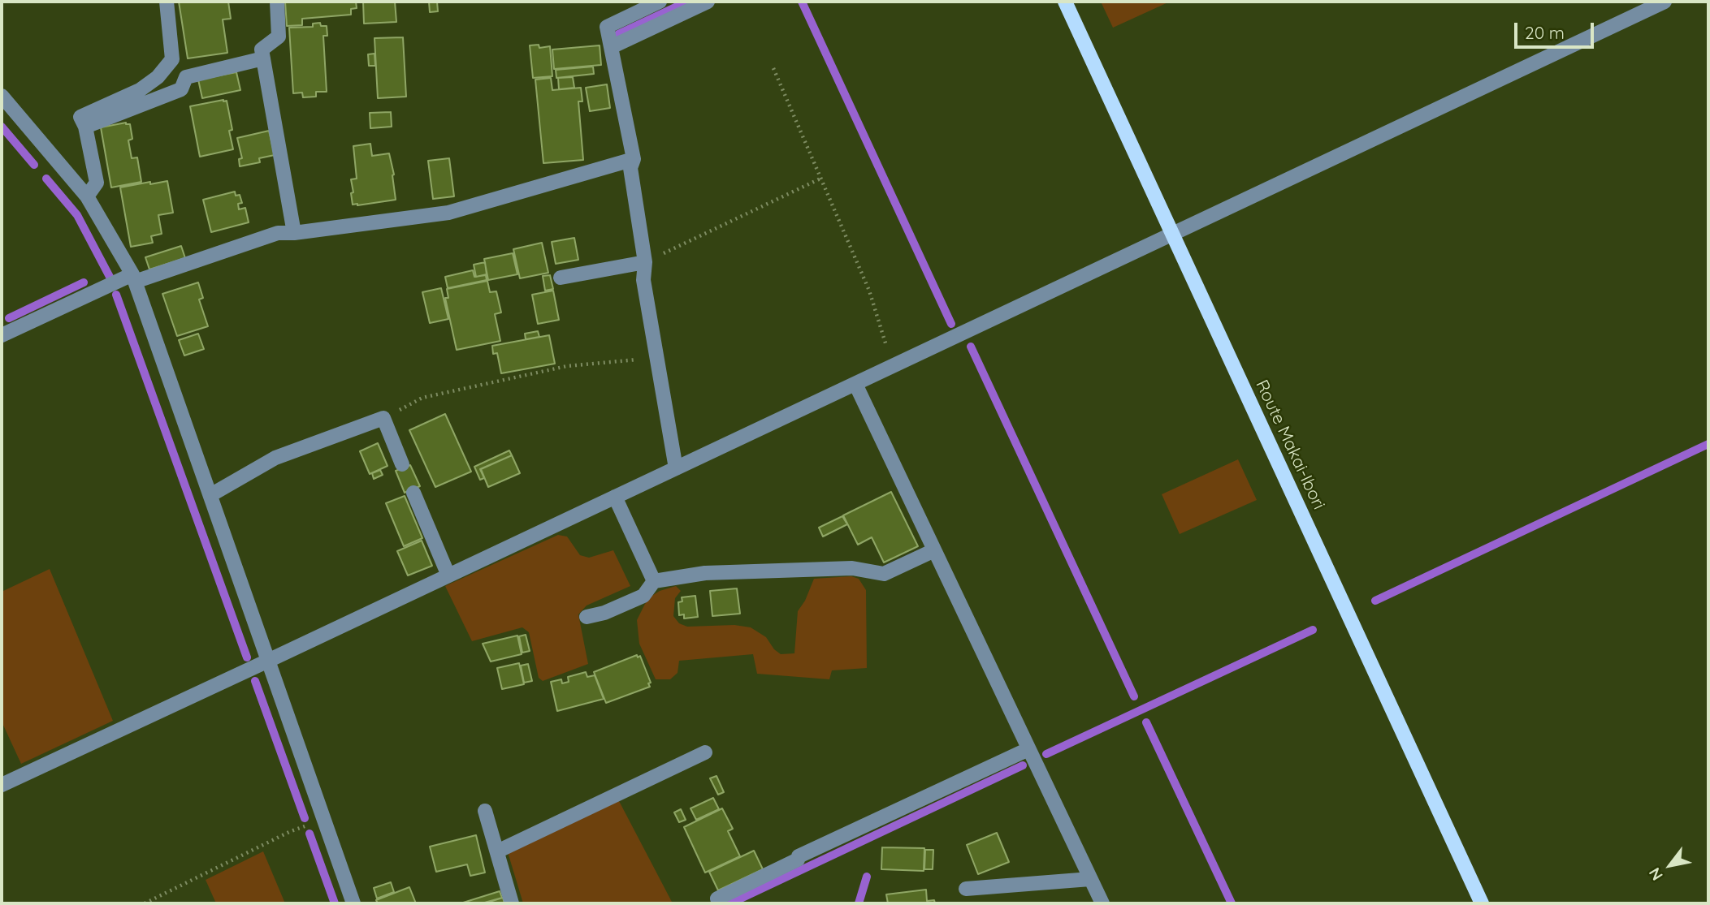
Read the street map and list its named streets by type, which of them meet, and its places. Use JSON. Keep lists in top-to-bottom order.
{
  "streets": {
    "main road": ["Route Makai-Ibori"]
  },
  "scale_bar": "20 m",
  "north": "bottom left"
}
